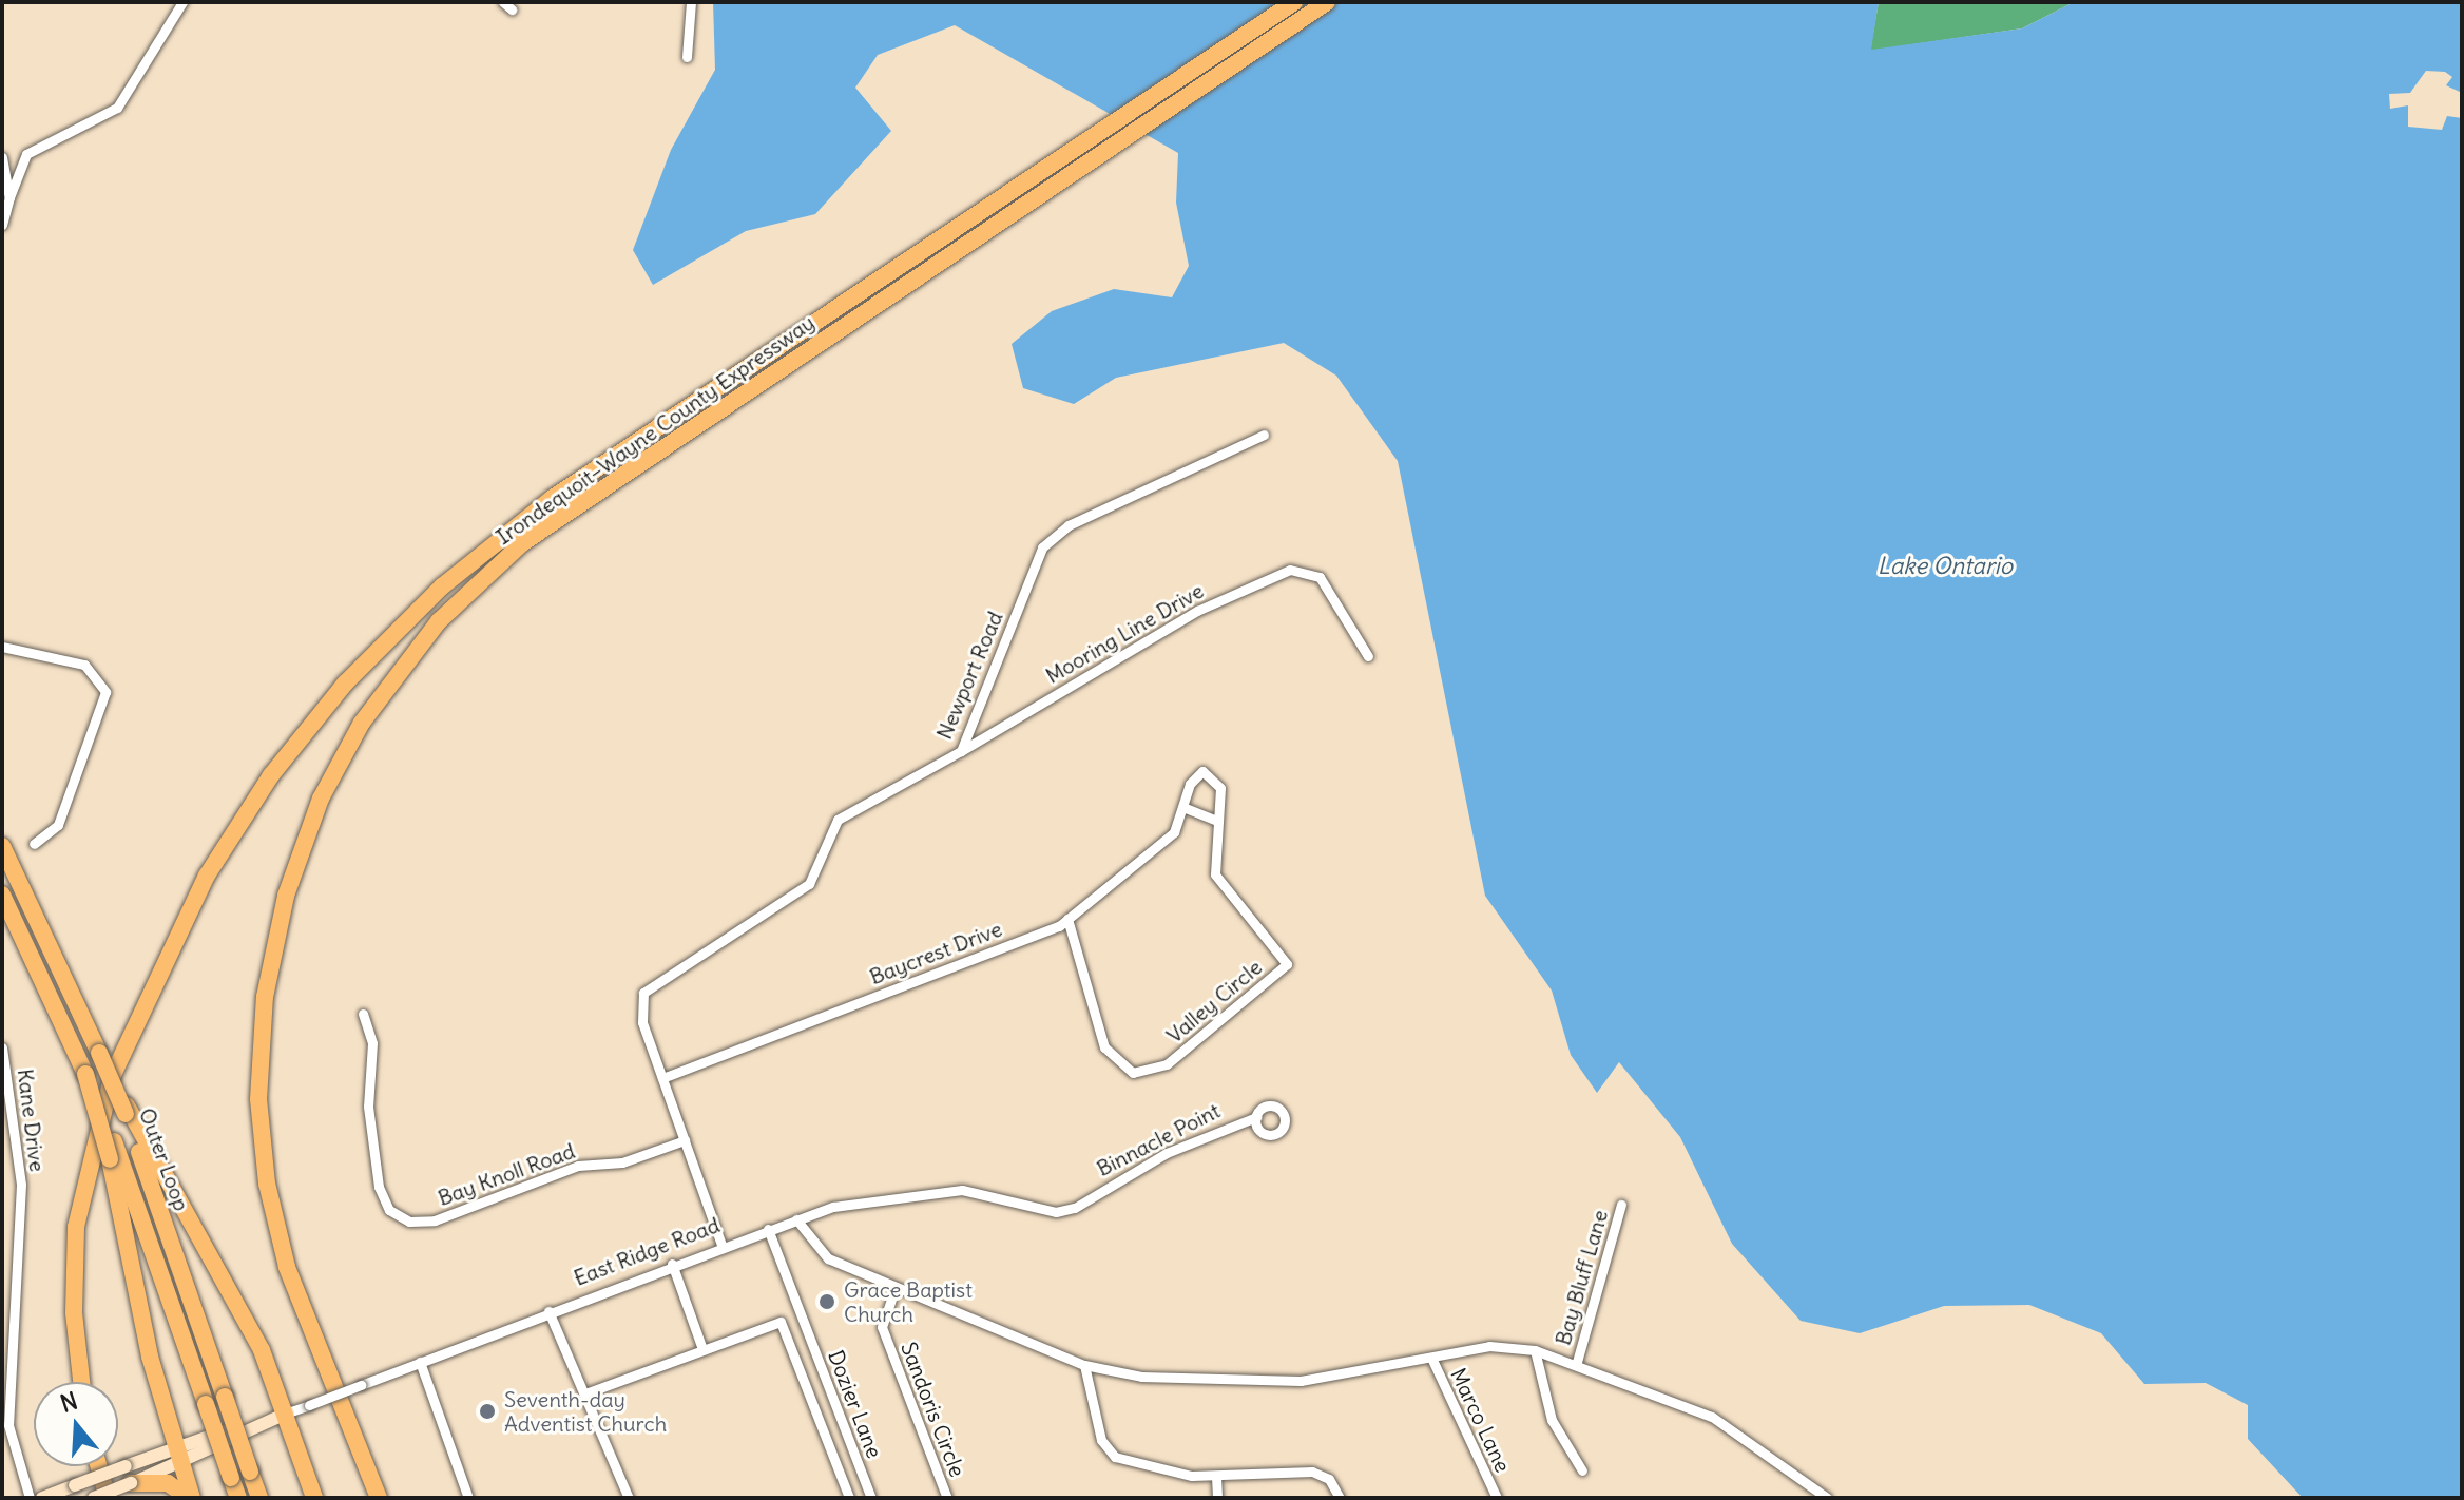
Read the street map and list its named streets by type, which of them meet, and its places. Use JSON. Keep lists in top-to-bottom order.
{
  "streets": {
    "highway": ["Irondequoit–Wayne County Expressway", "Outer Loop"],
    "main road": ["East Ridge Road"],
    "street": [
      "Mooring Line Drive",
      "Newport Road",
      "Baycrest Drive",
      "Valley Circle",
      "Kane Drive",
      "Binnacle Point",
      "Bay Knoll Road",
      "Bay Bluff Lane",
      "Dozier Lane",
      "Sandoris Circle",
      "Marco Lane"
    ]
  },
  "crossings": [
    ["Mooring Line Drive", "Newport Road"],
    ["Newport Road", "Baycrest Drive"],
    ["Newport Road", "Bay Knoll Road"],
    ["Newport Road", "East Ridge Road"],
    ["Baycrest Drive", "Valley Circle"],
    ["Binnacle Point", "East Ridge Road"],
    ["East Ridge Road", "Dozier Lane"]
  ],
  "water": ["Lake Ontario"],
  "places": ["Grace Baptist Church", "Seventh-day Adventist Church"],
  "north": "top"
}
